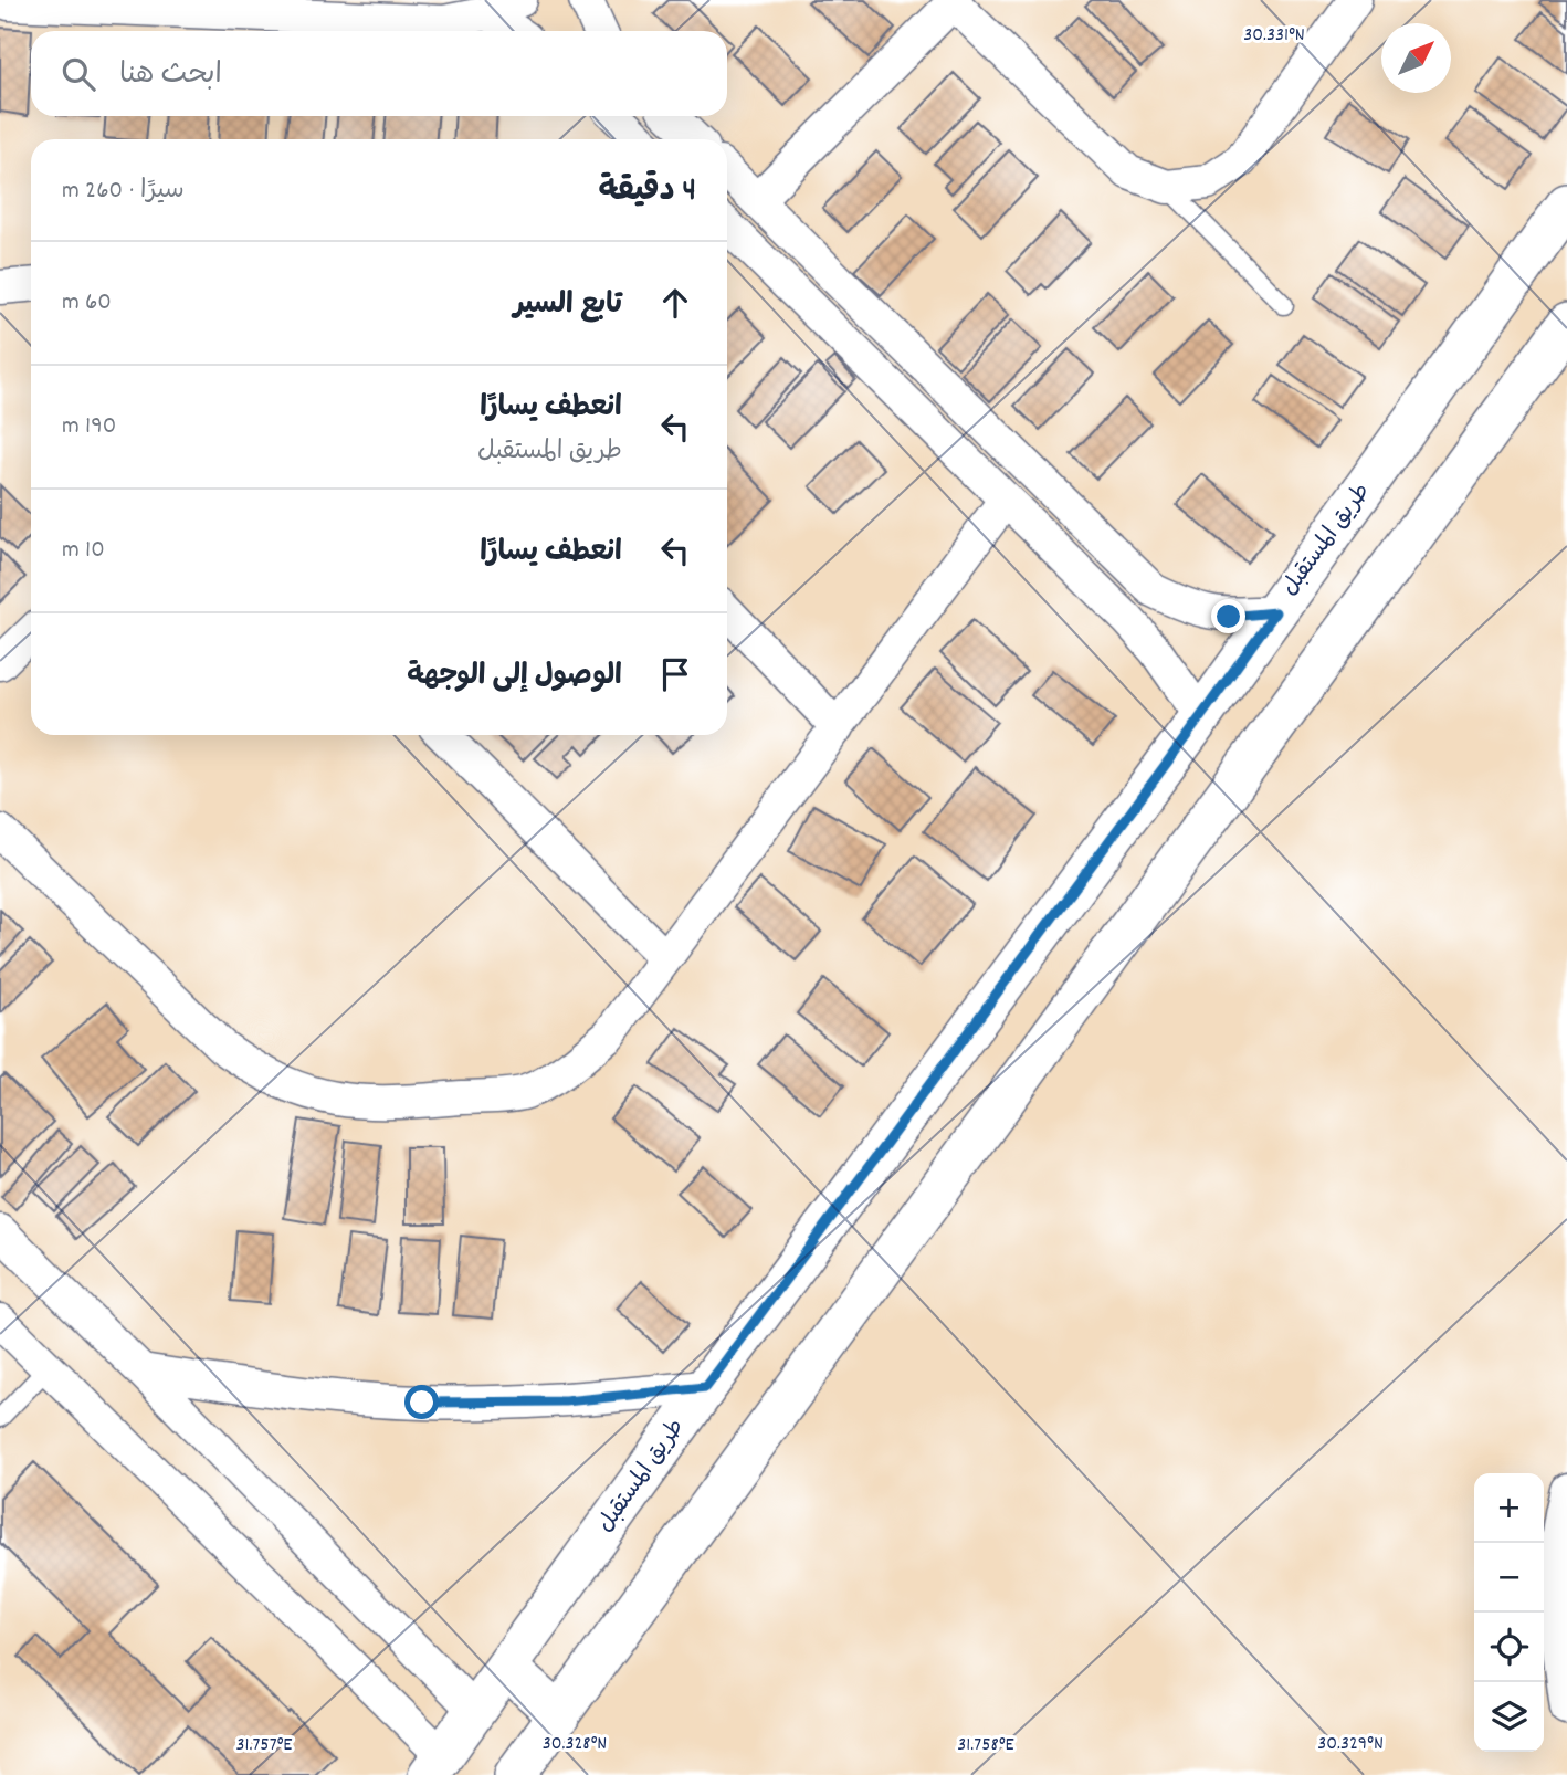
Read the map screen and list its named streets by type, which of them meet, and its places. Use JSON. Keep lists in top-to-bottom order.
{
  "streets": {
    "street": ["طريق المستقبل"]
  },
  "north": "top right",
  "page": {
    "search": "ابحث هنا",
    "heading": ["4 دقيقة", "سيرًا · 260 m"],
    "list": [
      ["تابع السير", "60 m"],
      ["انعطف يسارًا", "طريق المستقبل", "190 m"],
      ["انعطف يسارًا", "10 m"],
      "الوصول إلى الوجهة"
    ],
    "map_buttons": ["+", "−"]
  },
  "coordinates": [
    "30.331°N",
    "30.328°N",
    "30.329°N",
    "31.757°E",
    "31.758°E"
  ]
}
